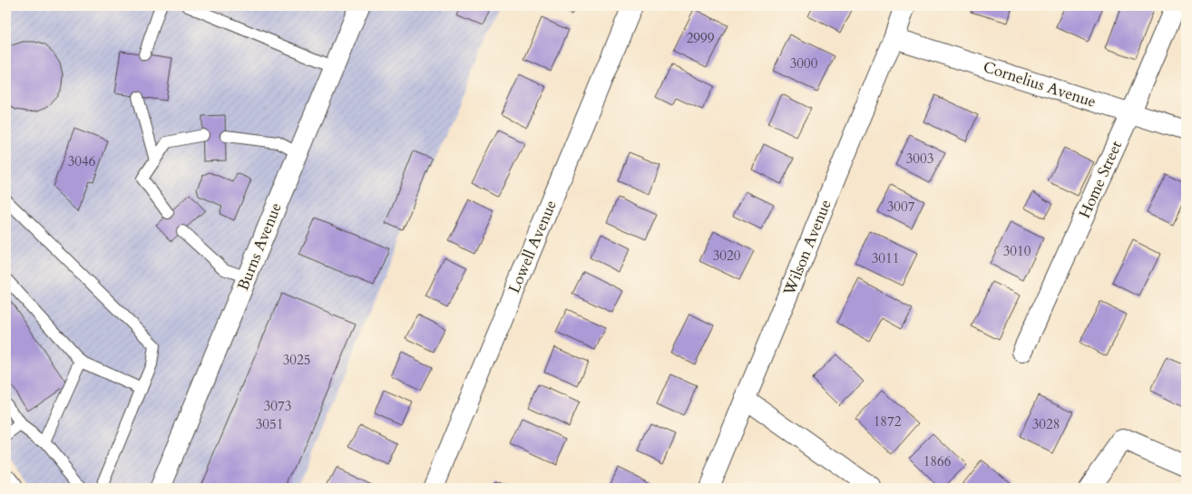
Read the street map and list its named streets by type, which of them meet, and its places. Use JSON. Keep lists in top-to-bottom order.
{
  "streets": {
    "street": [
      "Cornelius Avenue",
      "Home Street",
      "Burns Avenue",
      "Lowell Avenue",
      "Wilson Avenue"
    ]
  },
  "crossings": [
    ["Cornelius Avenue", "Home Street"],
    ["Cornelius Avenue", "Wilson Avenue"]
  ],
  "house_numbers": [
    "2999",
    "3000",
    "3003",
    "3046",
    "3007",
    "3010",
    "3020",
    "3011",
    "3025",
    "3073",
    "1872",
    "3051",
    "3028",
    "1866"
  ]
}
